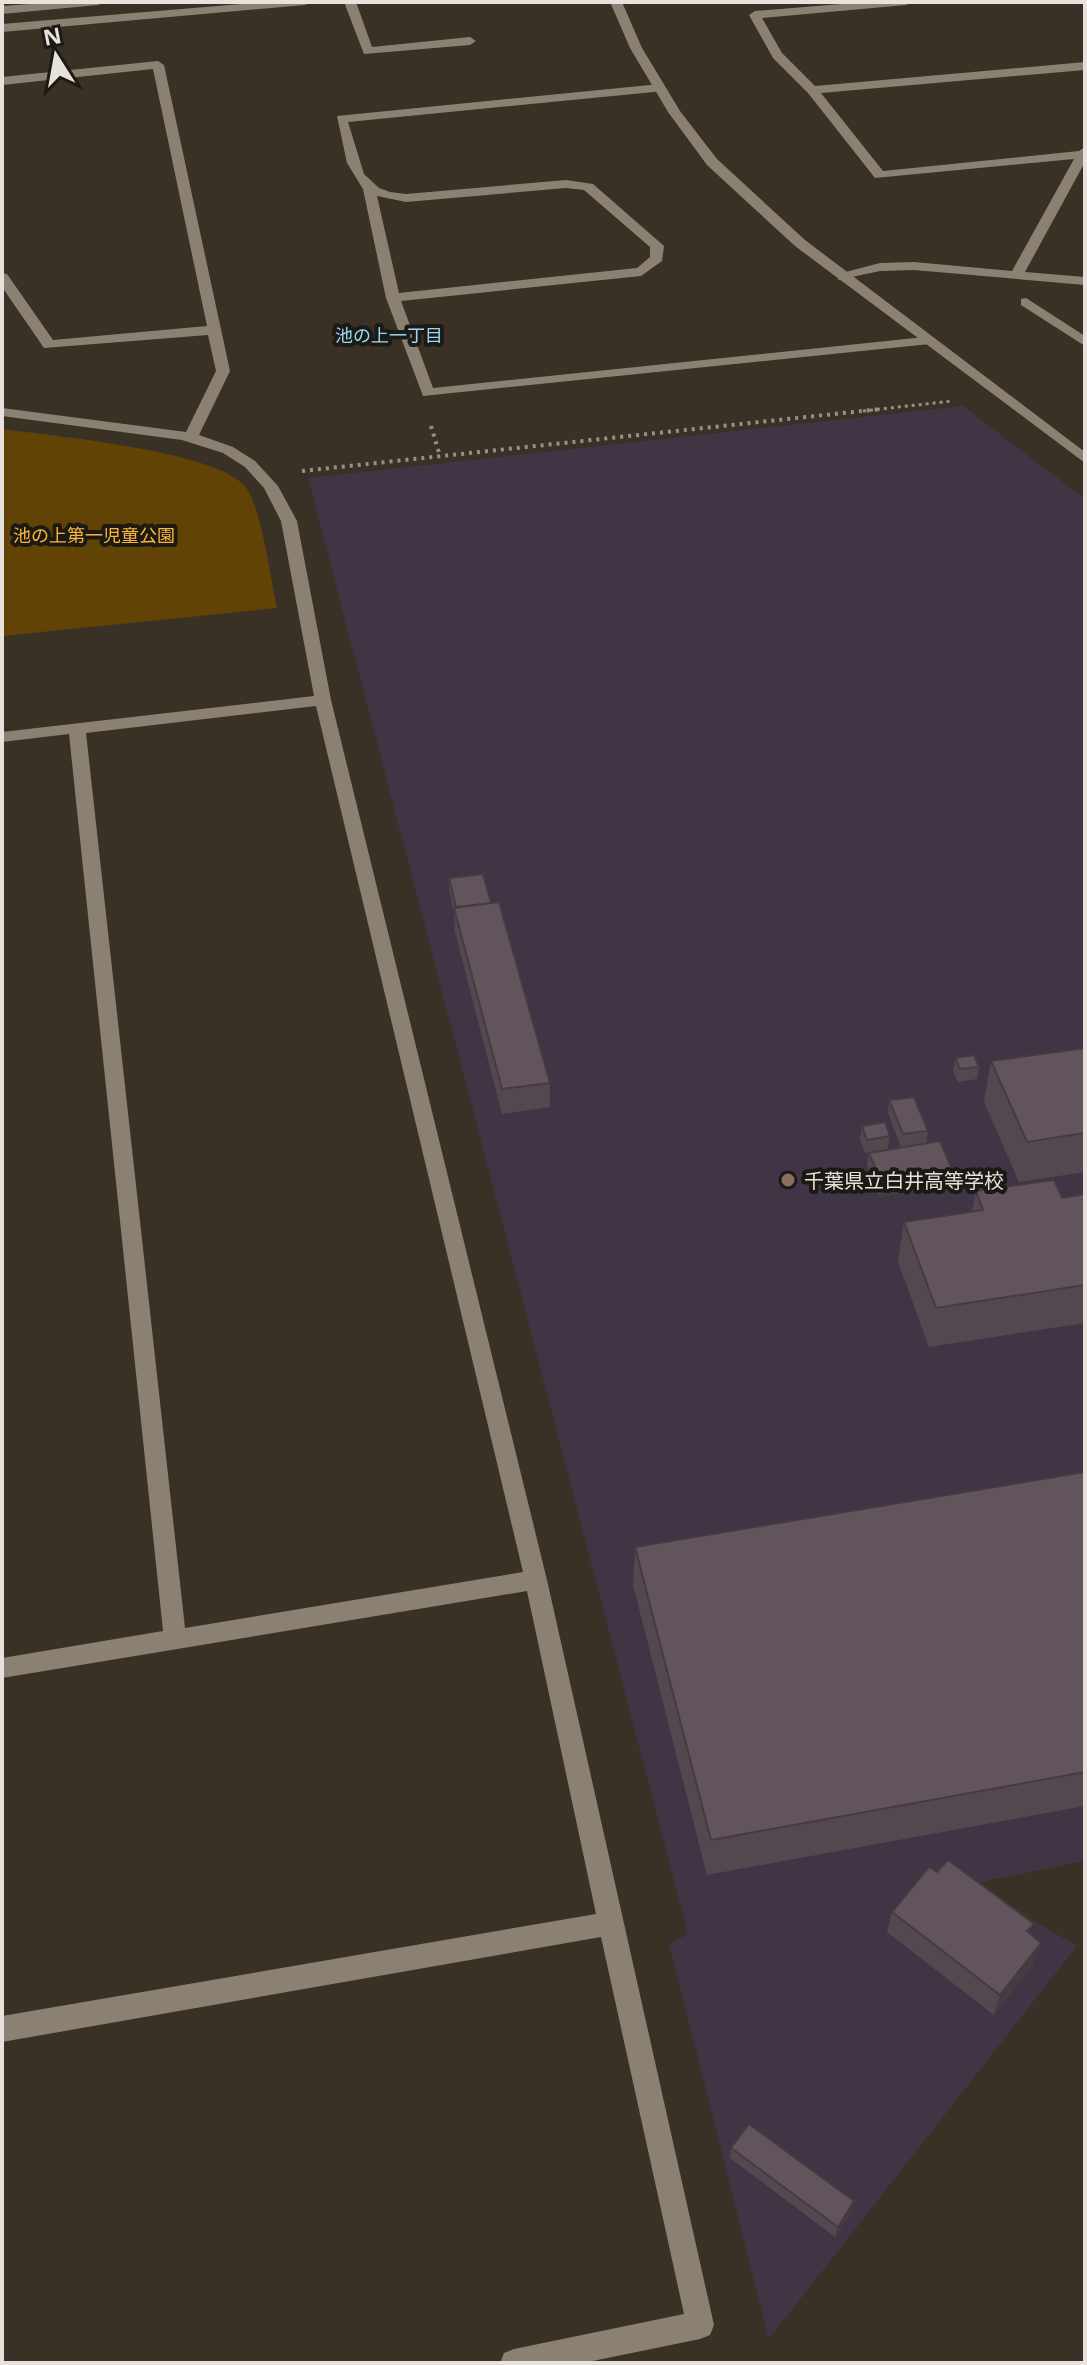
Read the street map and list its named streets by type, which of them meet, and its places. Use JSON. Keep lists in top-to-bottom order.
{
  "districts": ["池の上一丁目"],
  "parks": ["池の上第一児童公園"],
  "places": ["千葉県立白井高等学校"],
  "north": "top"
}
